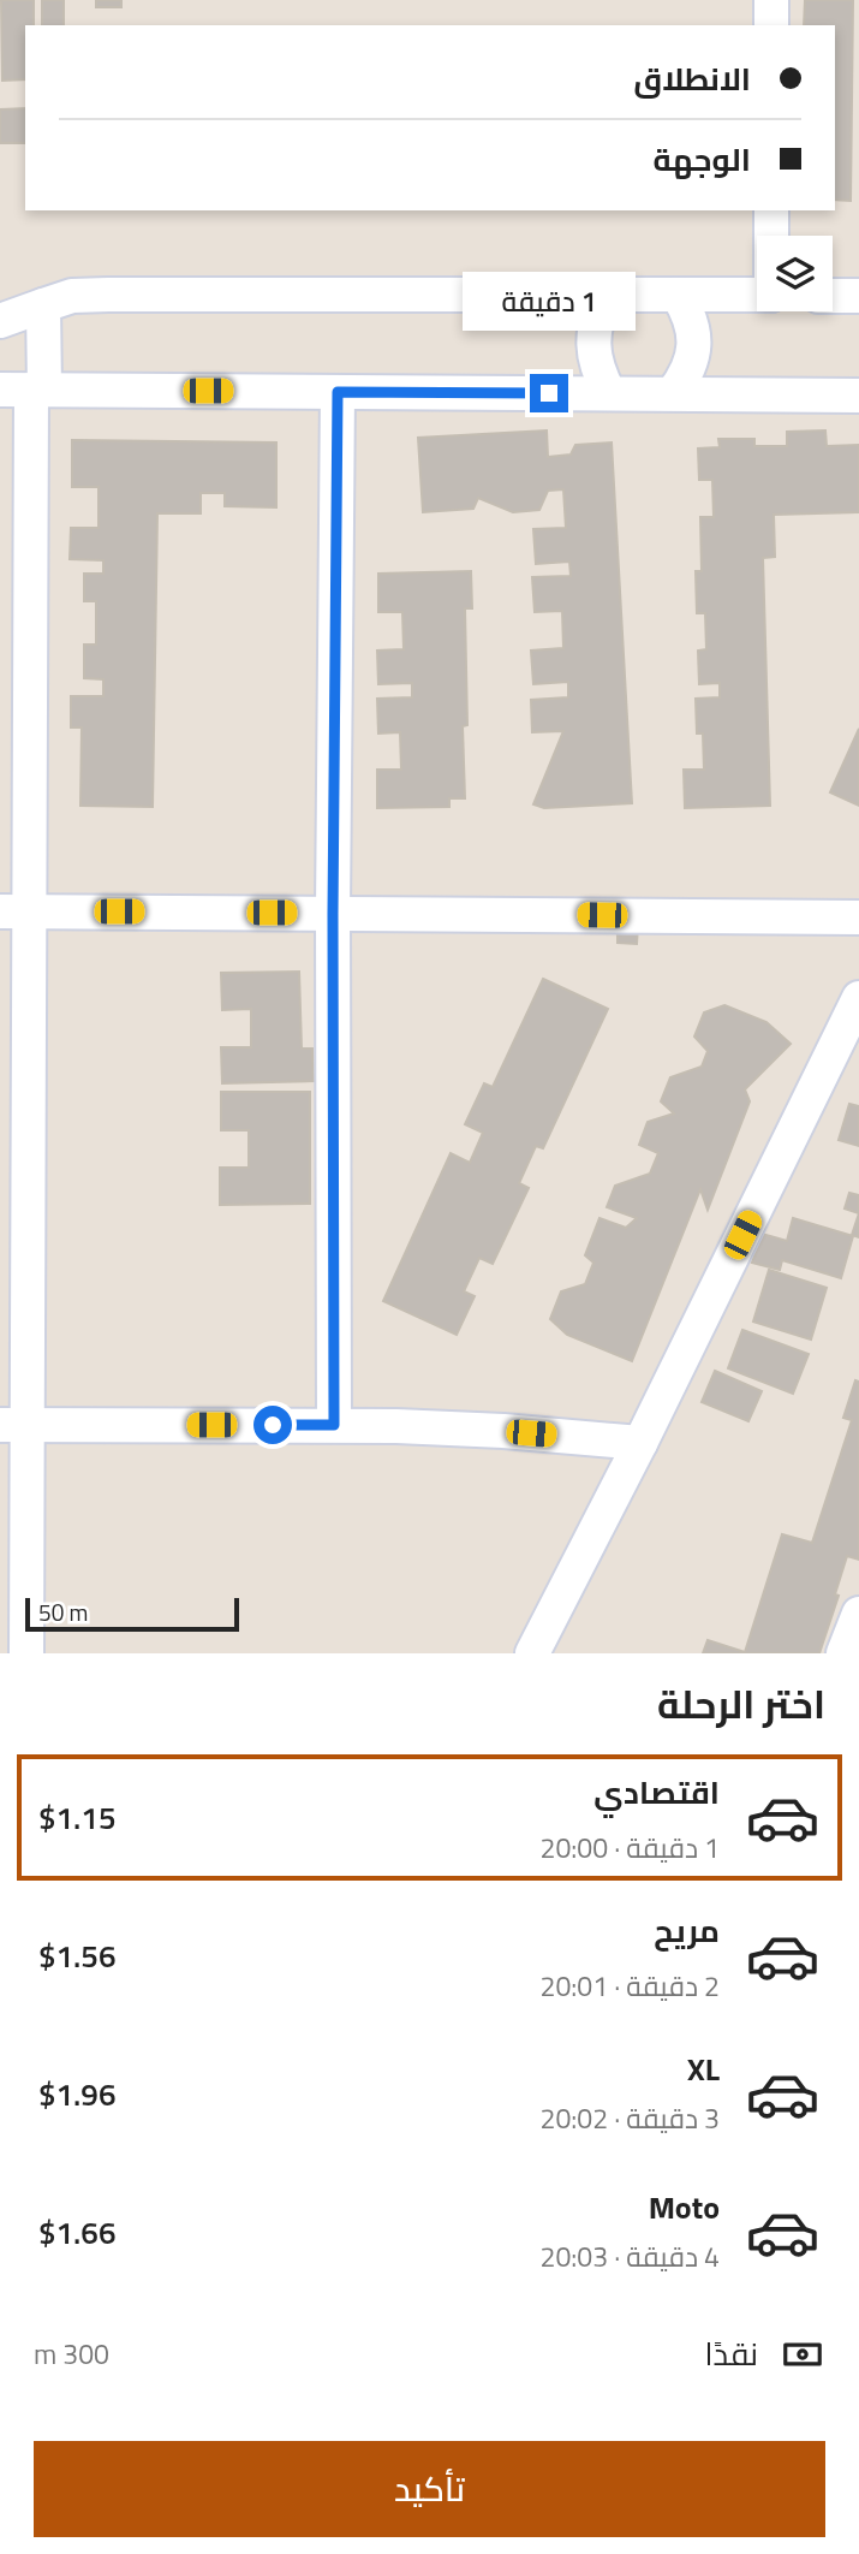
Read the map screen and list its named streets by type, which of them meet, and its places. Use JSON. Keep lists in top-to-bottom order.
{
  "scale_bar": "50 m",
  "page": {
    "banner": ["الانطلاق", "الوجهة"],
    "bubble": "1 دقيقة",
    "scale": "50 m",
    "heading": "اختر الرحلة",
    "list": [
      {
        "name": "اقتصادي",
        "note": "1 دقيقة · 20:00",
        "value": "$1.15"
      },
      {
        "name": "مريح",
        "note": "2 دقيقة · 20:01",
        "value": "$1.56"
      },
      {
        "name": "XL",
        "note": "3 دقيقة · 20:02",
        "value": "$1.96"
      },
      {
        "name": "Moto",
        "note": "4 دقيقة · 20:03",
        "value": "$1.66"
      }
    ],
    "pay": ["نقدًا", "300 m"],
    "buttons": "تأكيد"
  }
}
